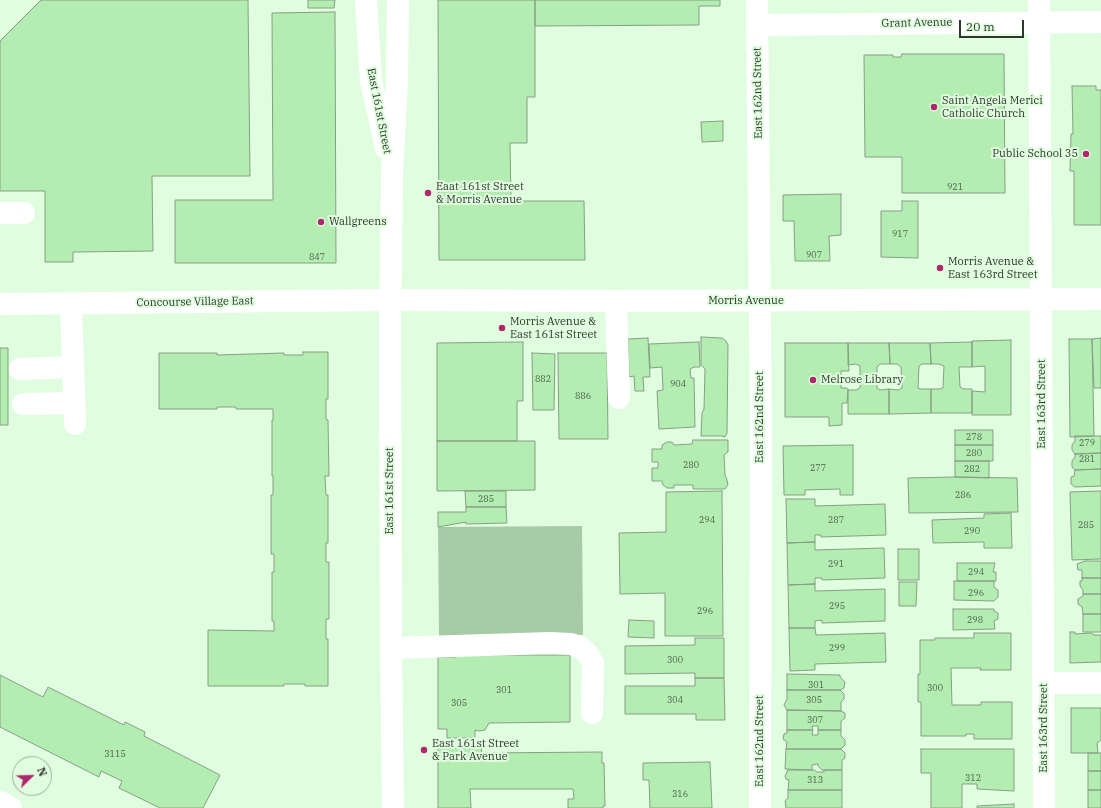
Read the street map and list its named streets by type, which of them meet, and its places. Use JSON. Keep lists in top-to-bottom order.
{
  "streets": {
    "street": [
      "Grant Avenue",
      "East 162nd Street",
      "East 161st Street",
      "Morris Avenue",
      "Concourse Village East",
      "East 163rd Street"
    ]
  },
  "crossings": [
    ["Grant Avenue", "East 162nd Street"],
    ["Grant Avenue", "East 163rd Street"],
    ["East 162nd Street", "Morris Avenue"],
    ["East 161st Street", "Morris Avenue"],
    ["East 161st Street", "Concourse Village East"],
    ["Morris Avenue", "Concourse Village East"],
    ["Morris Avenue", "East 163rd Street"]
  ],
  "places": [
    "Saint Angela Merici Catholic Church",
    "Public School 35",
    "Eaat 161st Street & Morris Avenue",
    "Wallgreens",
    "Morris Avenue & East 163rd Street",
    "Morris Avenue & East 161st Street",
    "Melrose Library",
    "East 161st Street & Park Avenue"
  ],
  "house_numbers": [
    "921",
    "917",
    "907",
    "847",
    "882",
    "904",
    "886",
    "278",
    "279",
    "280",
    "281",
    "280",
    "277",
    "282",
    "286",
    "285",
    "294",
    "287",
    "285",
    "290",
    "291",
    "294",
    "296",
    "295",
    "296",
    "298",
    "299",
    "300",
    "301",
    "300",
    "301",
    "304",
    "305",
    "305",
    "307",
    "3115",
    "312",
    "313",
    "316"
  ],
  "scale_bar": "20 m",
  "north": "top right"
}
